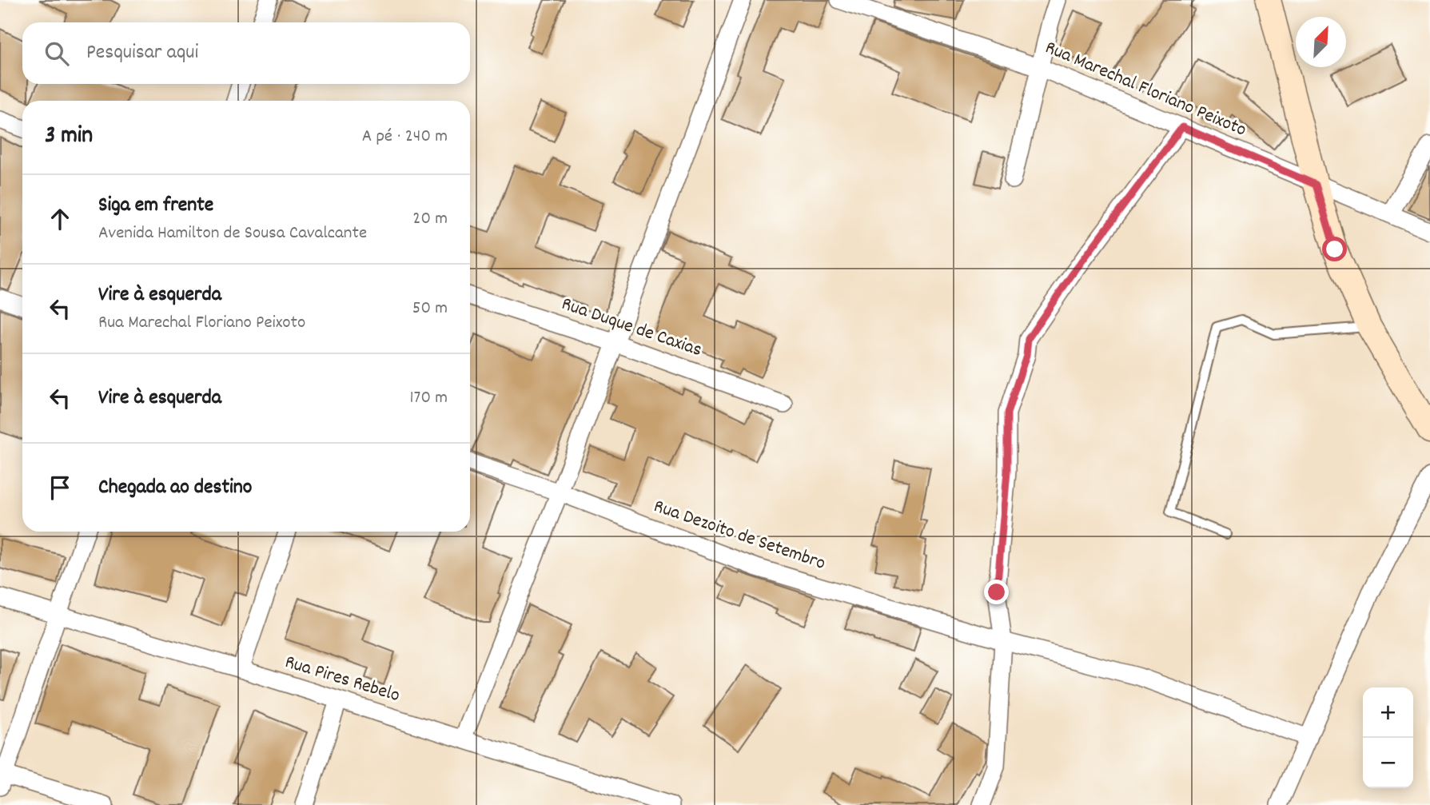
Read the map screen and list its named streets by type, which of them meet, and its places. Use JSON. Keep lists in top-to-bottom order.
{
  "streets": {
    "street": [
      "Rua Marechal Floriano Peixoto",
      "Rua Duque de Caxias",
      "Rua Dezoito de Setembro",
      "Rua Pires Rebelo"
    ]
  },
  "north": "top right",
  "page": {
    "search": "Pesquisar aqui",
    "heading": ["3 min", "A pé · 240 m"],
    "list": [
      ["Siga em frente", "Avenida Hamilton de Sousa Cavalcante", "20 m"],
      ["Vire à esquerda", "Rua Marechal Floriano Peixoto", "50 m"],
      ["Vire à esquerda", "170 m"],
      "Chegada ao destino"
    ],
    "map_buttons": ["+", "−"]
  }
}
